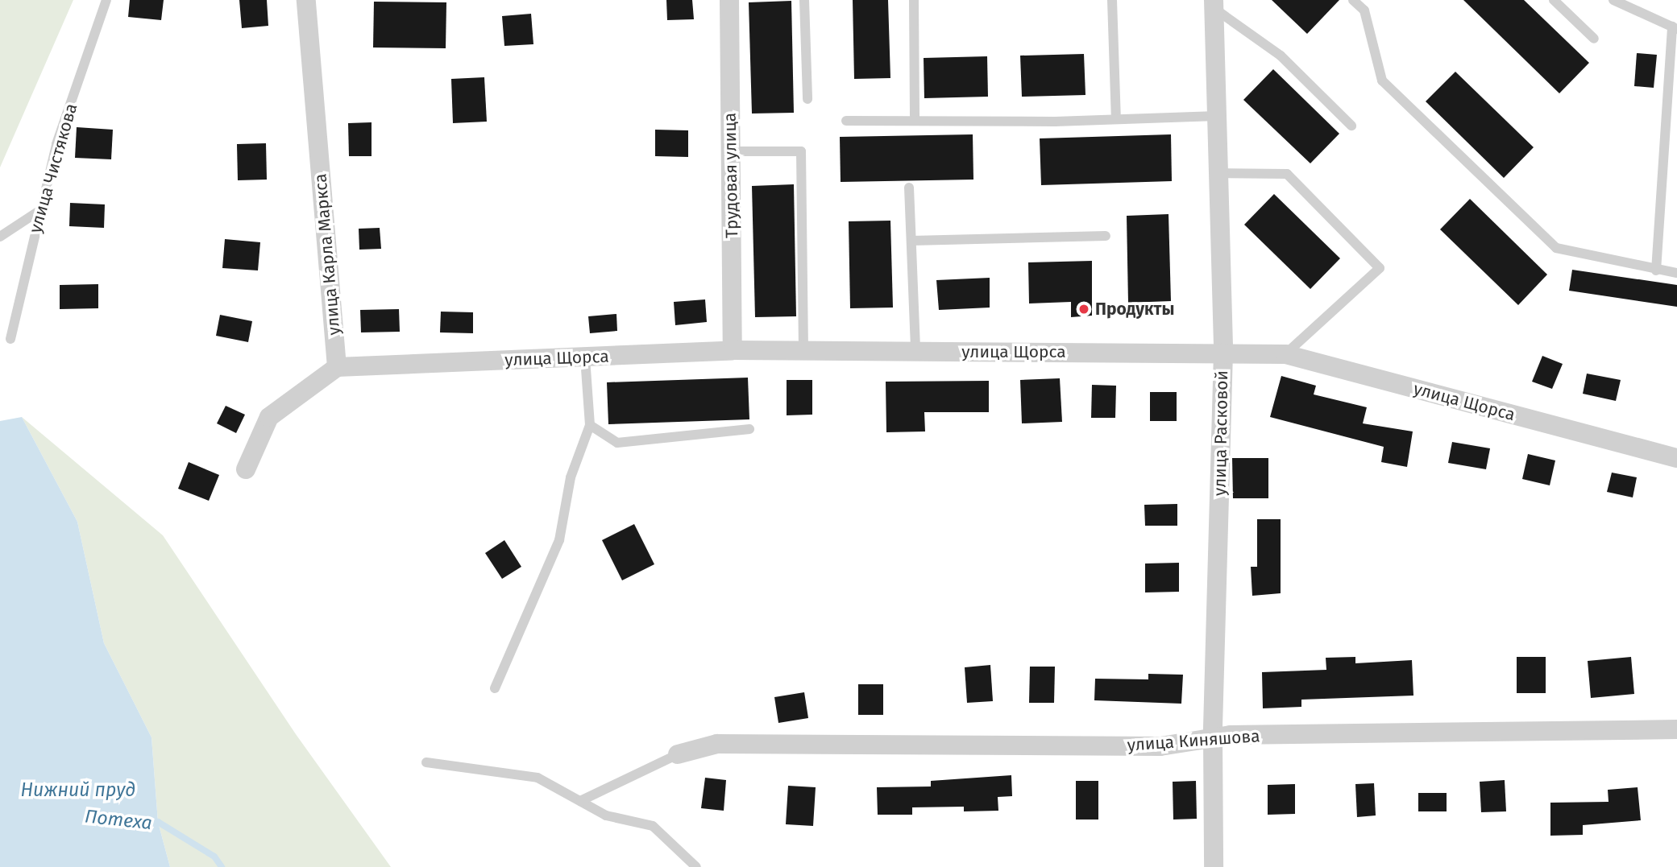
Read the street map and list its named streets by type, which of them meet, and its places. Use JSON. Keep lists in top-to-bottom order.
{
  "streets": {
    "street": [
      "Трудовая улица",
      "улица Карла Маркса",
      "улица Щорса",
      "улица Расковой",
      "улица Киняшова"
    ],
    "lane": ["улица Чистякова"]
  },
  "crossings": [
    ["Трудовая улица", "улица Щорса"],
    ["улица Карла Маркса", "улица Щорса"],
    ["улица Щорса", "улица Расковой"],
    ["улица Расковой", "улица Киняшова"]
  ],
  "water": ["Нижний пруд", "Потеха"],
  "places": ["Продукты"]
}
